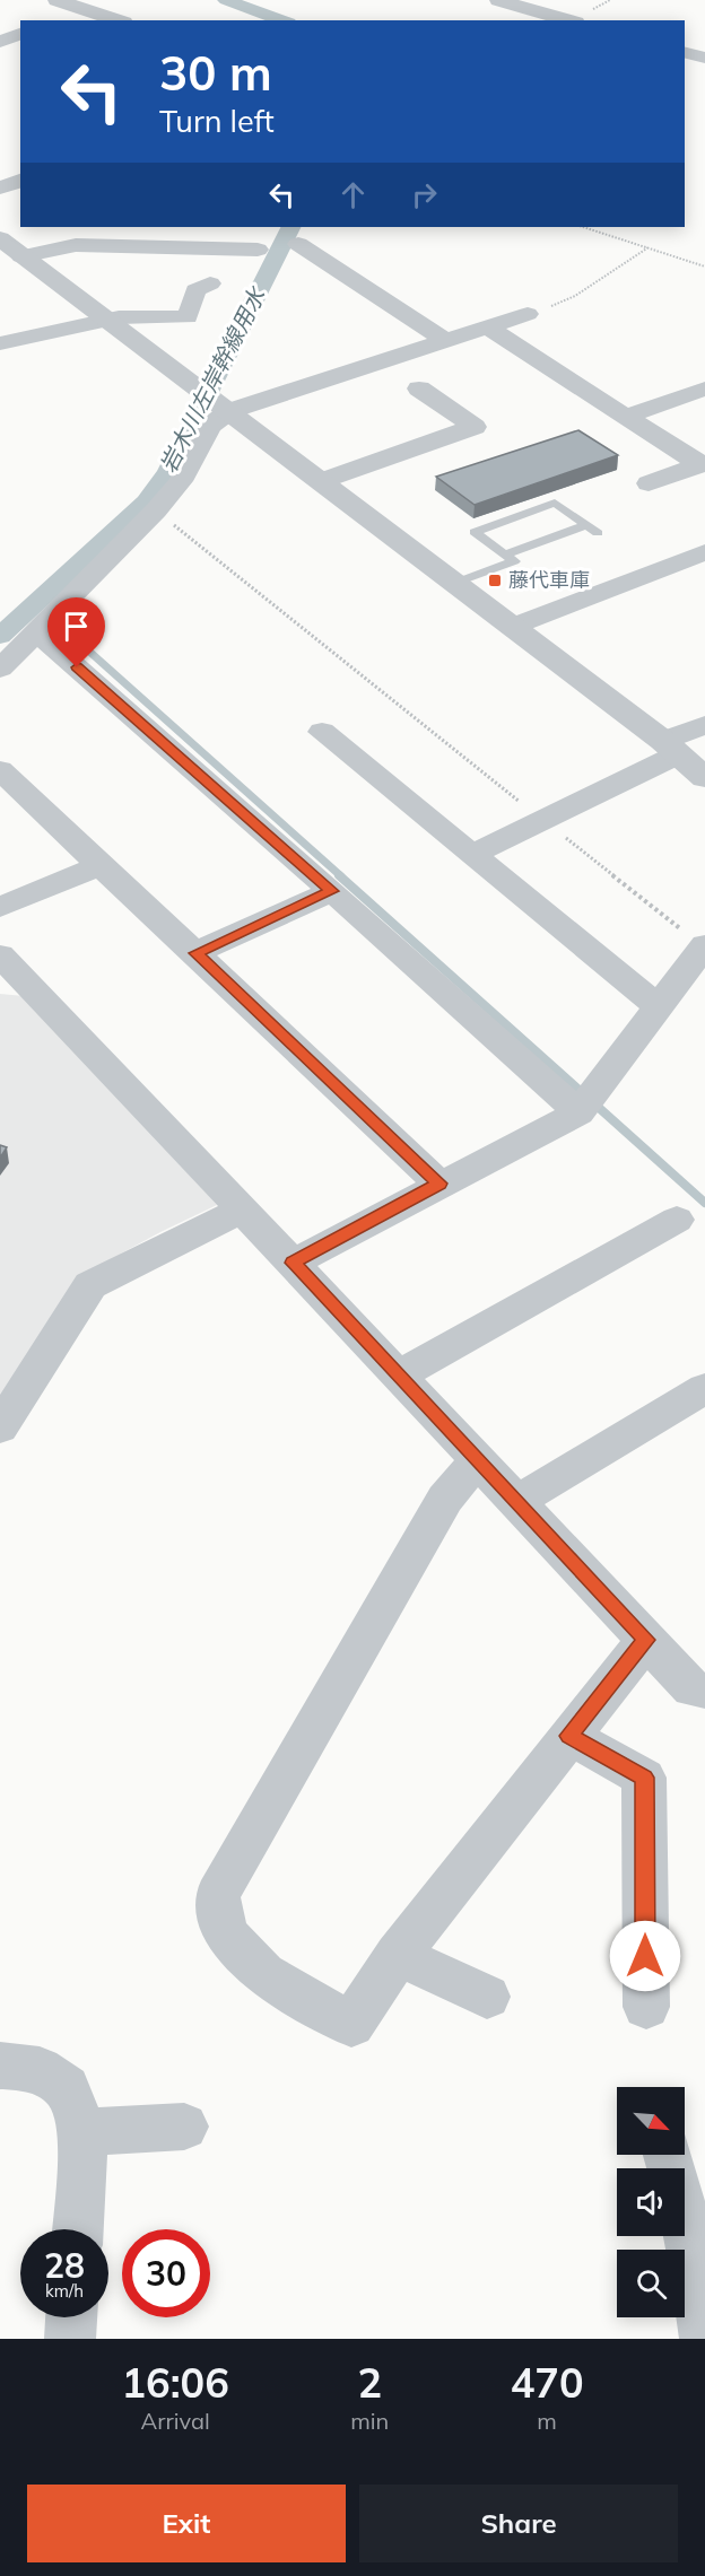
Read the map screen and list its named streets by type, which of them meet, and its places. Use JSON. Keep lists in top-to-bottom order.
{
  "water": ["岩木川左岸幹線用水"],
  "places": {
    "transit": ["藤代車庫"]
  },
  "north": "bottom right",
  "page": {
    "turn": ["30 m", "Turn left"],
    "speed": "28 km/h",
    "limit": "30",
    "eta": [
      "16:06",
      "Arrival",
      "2",
      "min",
      "470",
      "m"
    ],
    "buttons": ["Exit", "Share"]
  }
}
